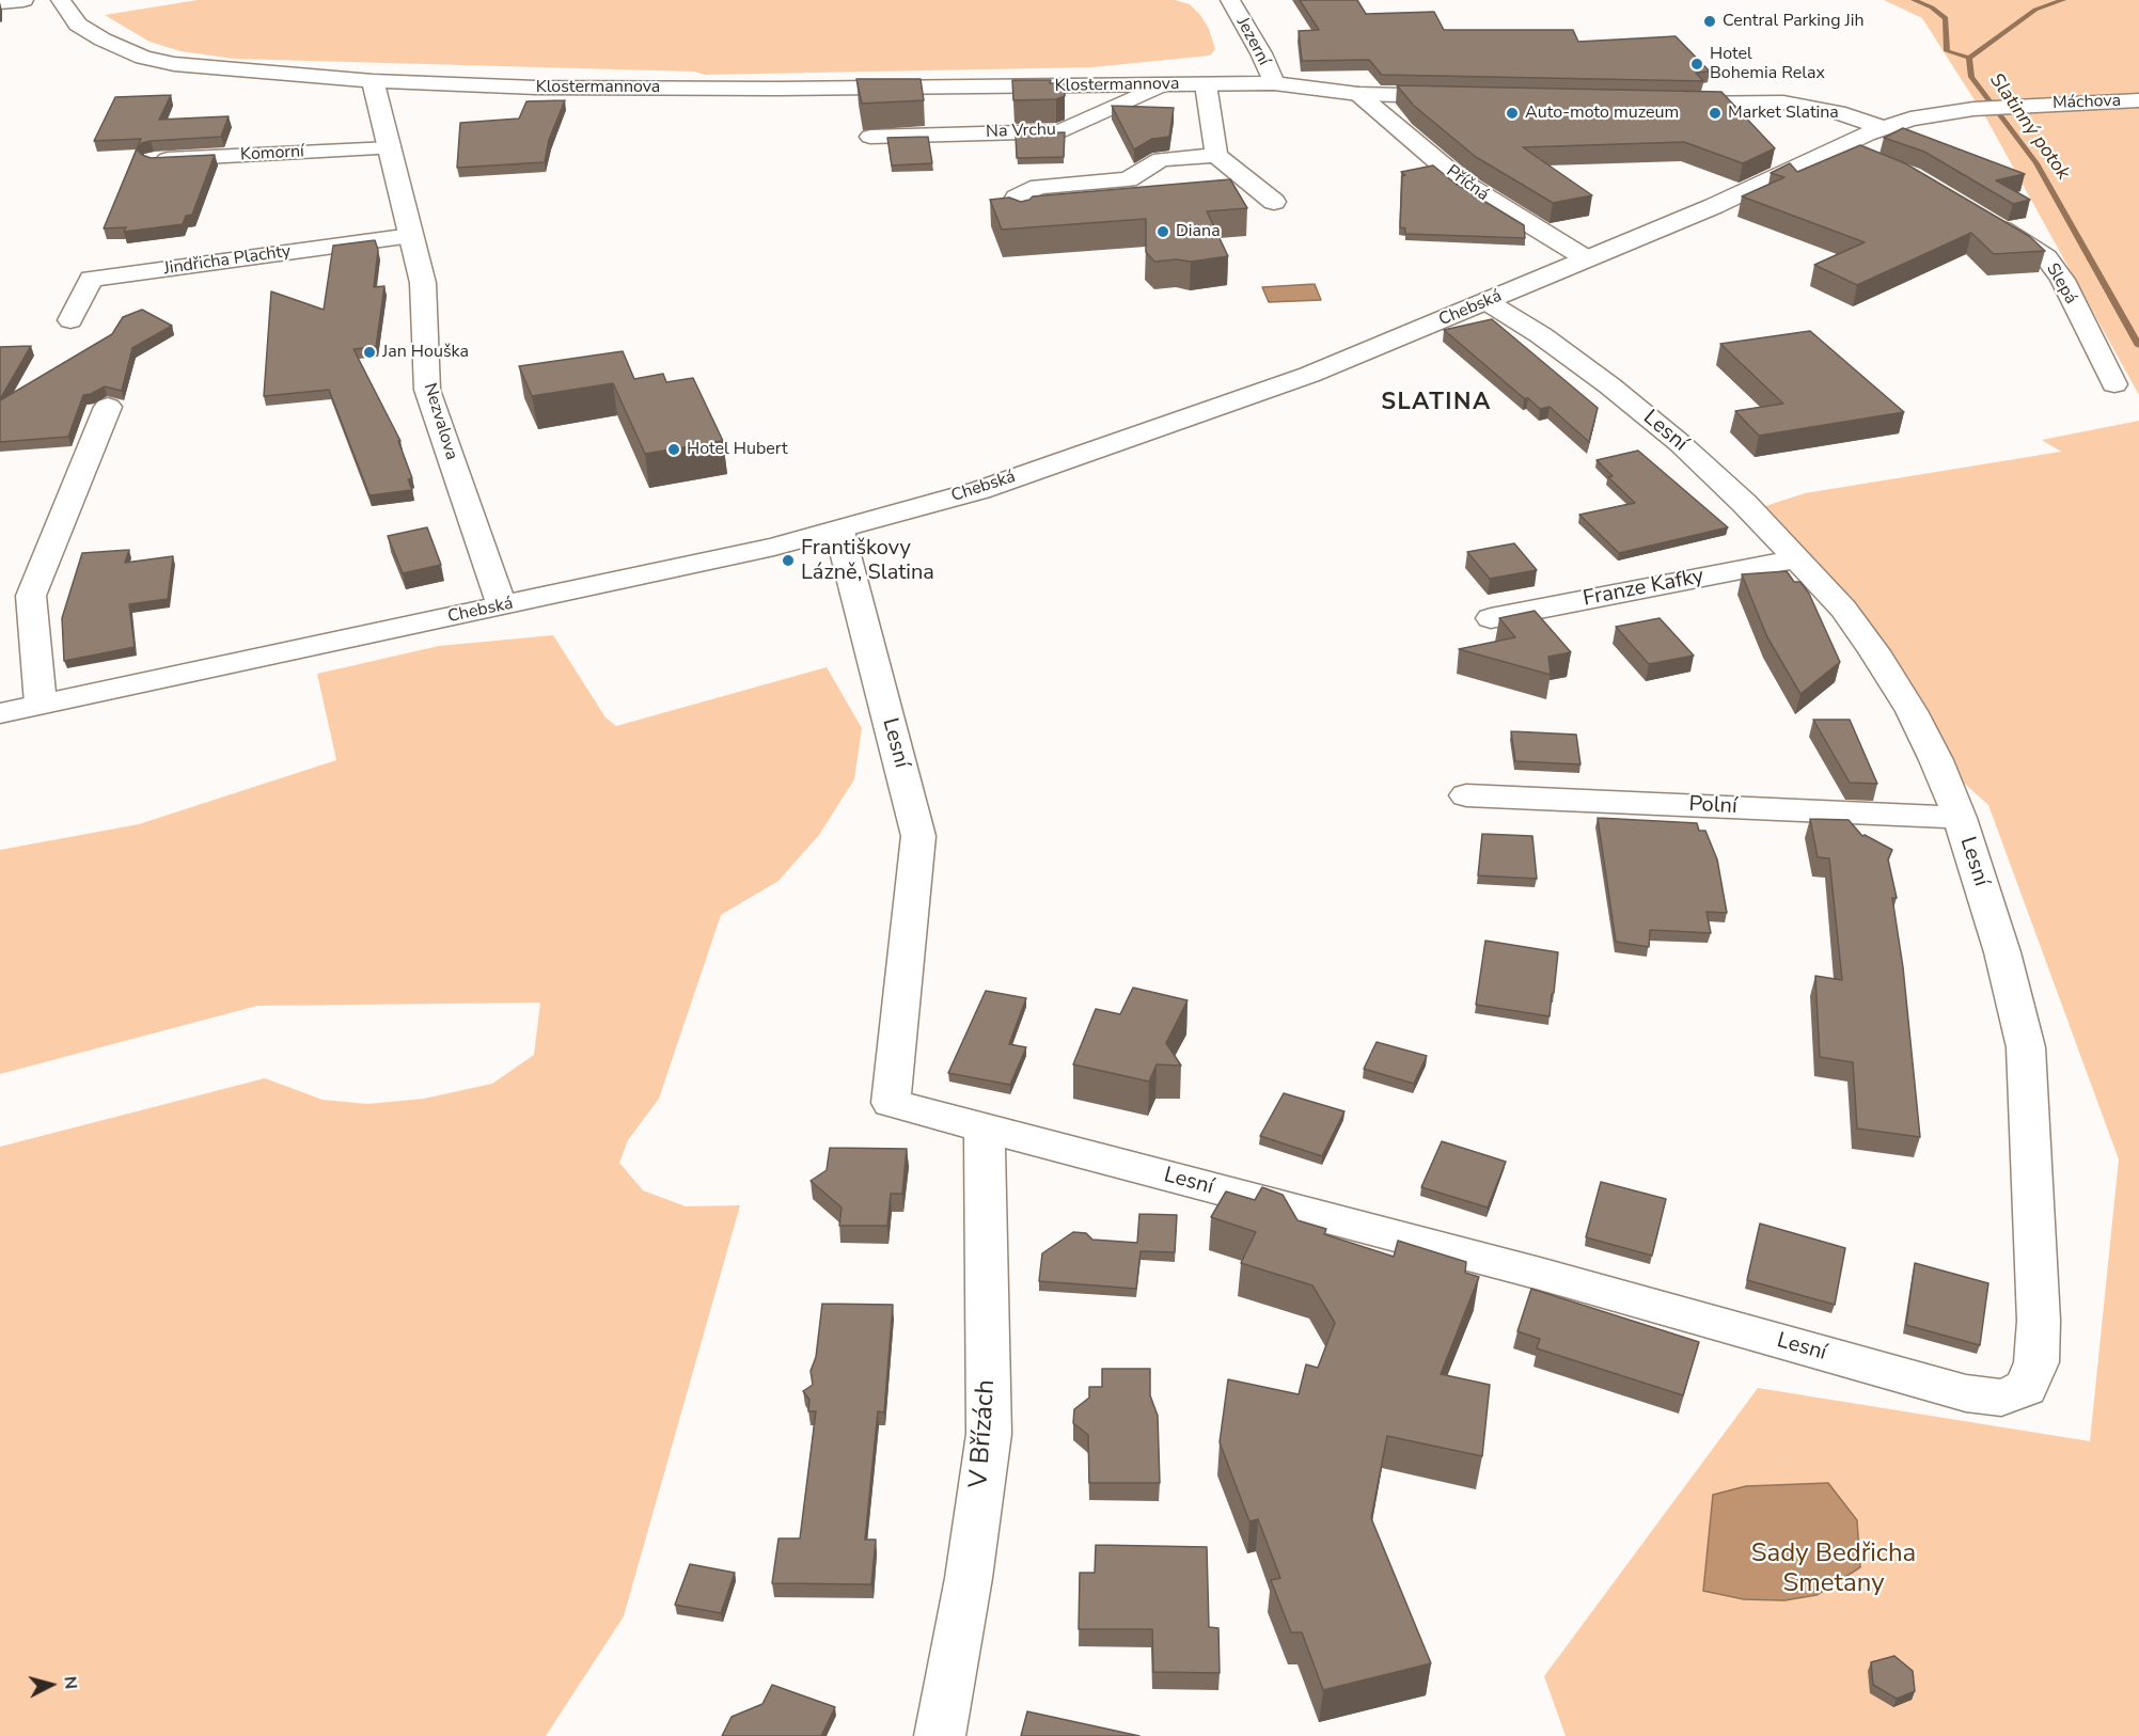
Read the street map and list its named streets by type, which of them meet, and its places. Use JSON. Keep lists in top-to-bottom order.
{
  "streets": {
    "street": [
      "Jezerní",
      "Klostermannova",
      "Máchova",
      "Na Vrchu",
      "Komorní",
      "Příčná",
      "Jindřicha Plachty",
      "Slepá",
      "Chebská",
      "Nezvalova",
      "Lesní",
      "Franze Kafky",
      "Polní",
      "V Břízách"
    ]
  },
  "crossings": [
    ["Jezerní", "Klostermannova"],
    ["Klostermannova", "Na Vrchu"],
    ["Klostermannova", "Příčná"],
    ["Klostermannova", "Nezvalova"],
    ["Máchova", "Chebská"],
    ["Komorní", "Nezvalova"],
    ["Příčná", "Chebská"],
    ["Jindřicha Plachty", "Nezvalova"],
    ["Chebská", "Nezvalova"],
    ["Chebská", "Lesní"],
    ["Lesní", "Franze Kafky"],
    ["Lesní", "Polní"],
    ["Lesní", "V Břízách"]
  ],
  "districts": ["SLATINA"],
  "water": ["Slatinný potok"],
  "parks": ["Sady Bedřicha Smetany"],
  "places": [
    "Central Parking Jih",
    "Hotel Bohemia Relax",
    "Auto-moto muzeum",
    "Market Slatina",
    "Diana",
    "Jan Houška",
    "Hotel Hubert",
    "Františkovy Lázně, Slatina"
  ],
  "north": "right"
}
